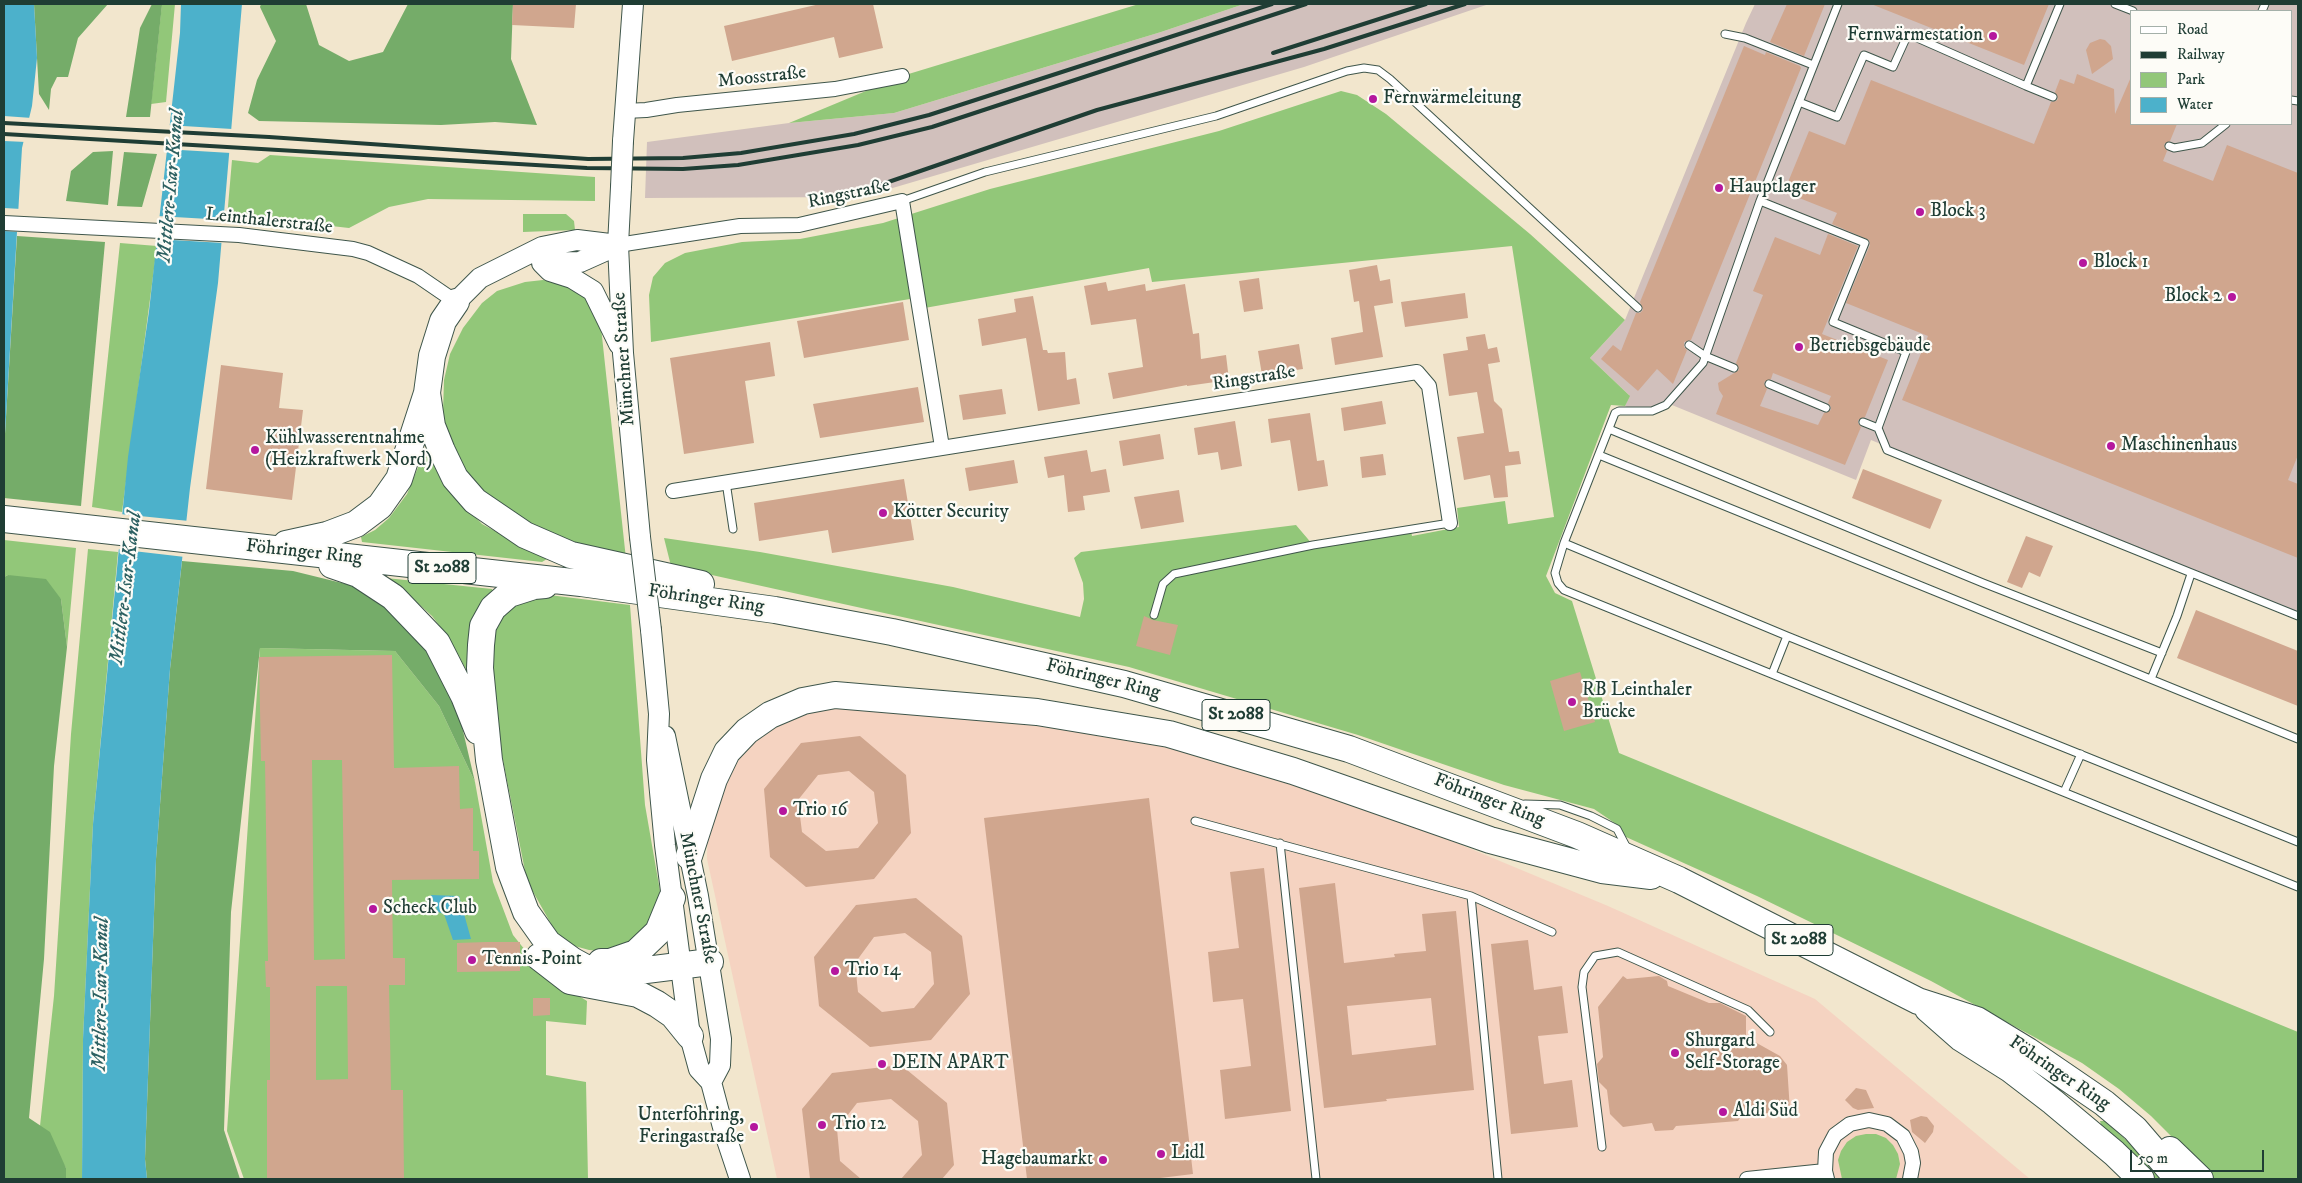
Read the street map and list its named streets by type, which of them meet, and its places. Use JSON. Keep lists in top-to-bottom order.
{
  "streets": {
    "highway": ["Föhringer Ring", "St 2088"],
    "main road": ["Münchner Straße"],
    "street": ["Moosstraße", "Ringstraße", "Leinthalerstraße"]
  },
  "crossings": [
    ["Moosstraße", "Münchner Straße"],
    ["Ringstraße", "Münchner Straße"]
  ],
  "water": ["Mittlere-Isar-Kanal"],
  "places": [
    "Fernwärmestation",
    "Fernwärmeleitung",
    "Hauptlager",
    "Block 3",
    "Block 1",
    "Block 2",
    "Betriebsgebäude",
    "Maschinenhaus",
    "Kühlwasserentnahme (Heizkraftwerk Nord)",
    "Kötter Security",
    "RB Leinthaler Brücke",
    "Trio 16",
    "Scheck Club",
    "Tennis-Point",
    "Trio 14",
    "Shurgard Self-Storage",
    "DEIN APART",
    "Aldi Süd",
    "Trio 12",
    "Unterföhring, Feringastraße",
    "Lidl",
    "Hagebaumarkt"
  ],
  "legend": [
    "Road",
    "Railway",
    "Park",
    "Water"
  ],
  "scale_bar": "50 m"
}
